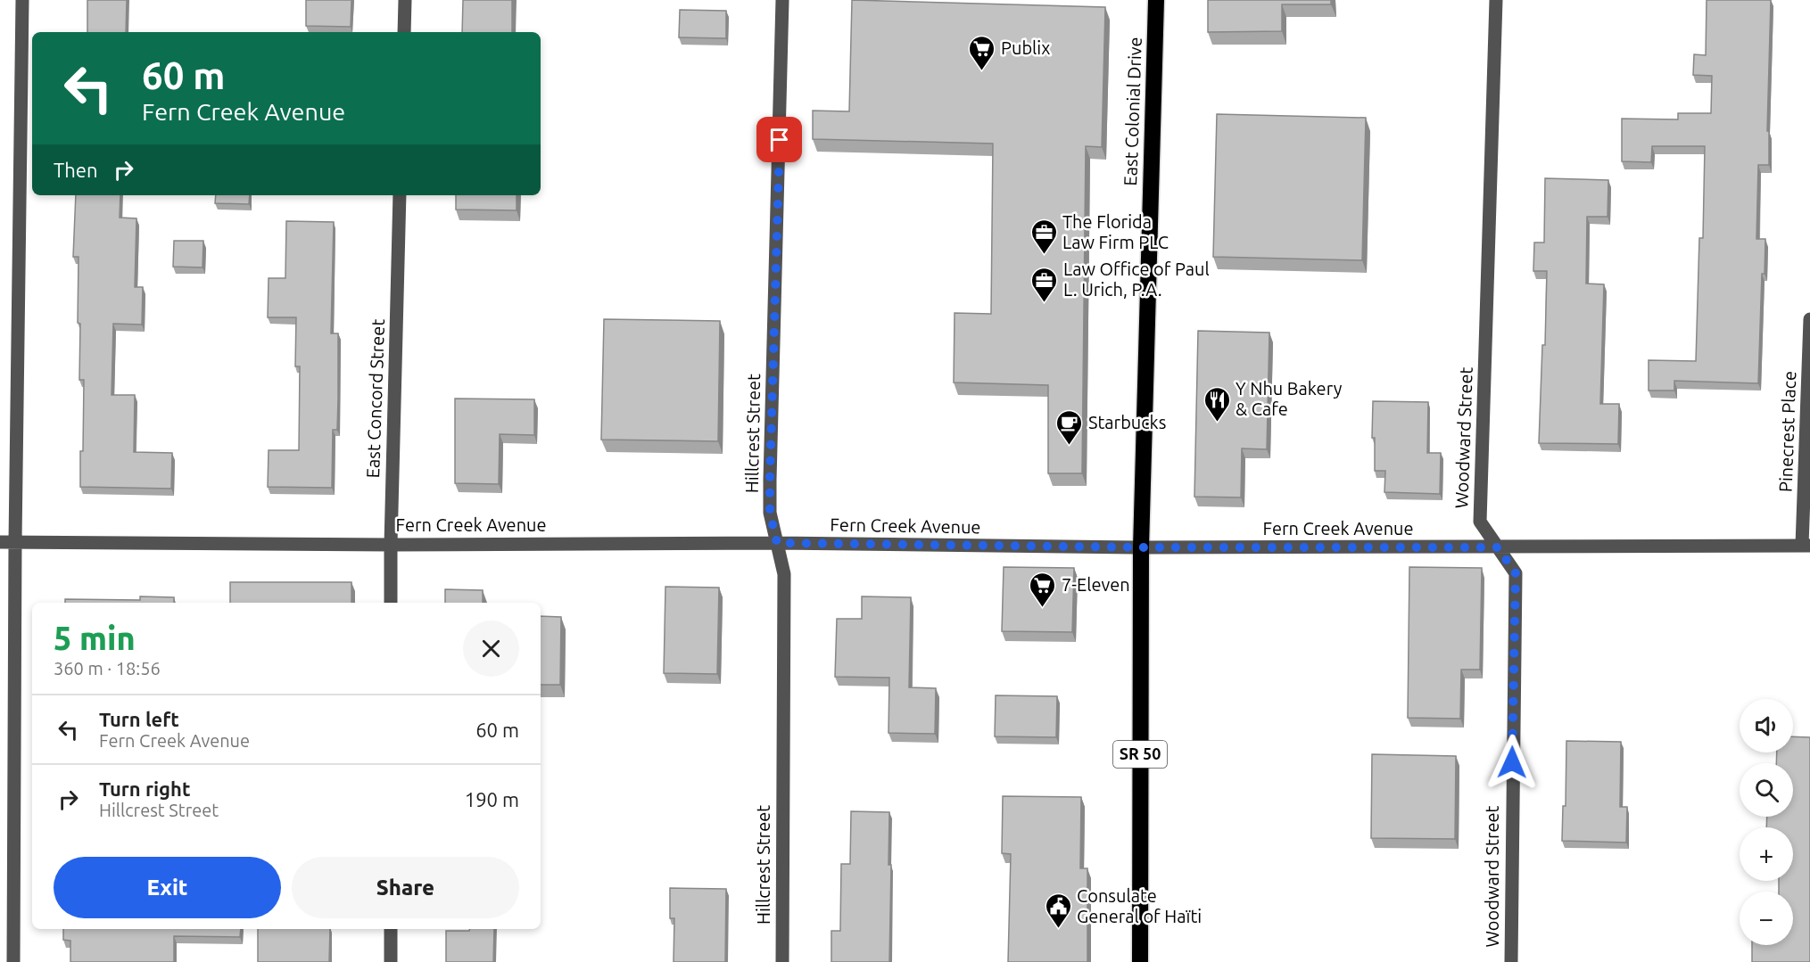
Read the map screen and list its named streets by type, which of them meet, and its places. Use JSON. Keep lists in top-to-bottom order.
{
  "streets": {
    "highway": ["East Colonial Drive", "SR 50"],
    "street": [
      "East Concord Street",
      "Pinecrest Place",
      "Hillcrest Street",
      "Woodward Street",
      "Fern Creek Avenue"
    ]
  },
  "crossings": [
    ["East Colonial Drive", "Fern Creek Avenue"],
    ["East Concord Street", "Fern Creek Avenue"],
    ["Pinecrest Place", "Fern Creek Avenue"],
    ["Hillcrest Street", "Fern Creek Avenue"],
    ["Woodward Street", "Fern Creek Avenue"]
  ],
  "places": {
    "supermarket": ["Publix", "7-Eleven"],
    "office": ["The Florida Law Firm PLC", "Law Office of Paul L. Urich, P.A."],
    "restaurant": ["Y Nhu Bakery & Cafe"],
    "cafe": ["Starbucks"],
    "public building": ["Consulate General of Haïti"]
  },
  "page": {
    "turn": ["60 m", "Fern Creek Avenue"],
    "then": "Then",
    "heading": ["5 min", "360 m · 18:56"],
    "list": [
      {
        "name": "Turn left",
        "note": "Fern Creek Avenue",
        "value": "60 m"
      },
      {
        "name": "Turn right",
        "note": "Hillcrest Street",
        "value": "190 m"
      }
    ],
    "map_buttons": ["+", "−"],
    "buttons": ["Exit", "Share"]
  }
}
